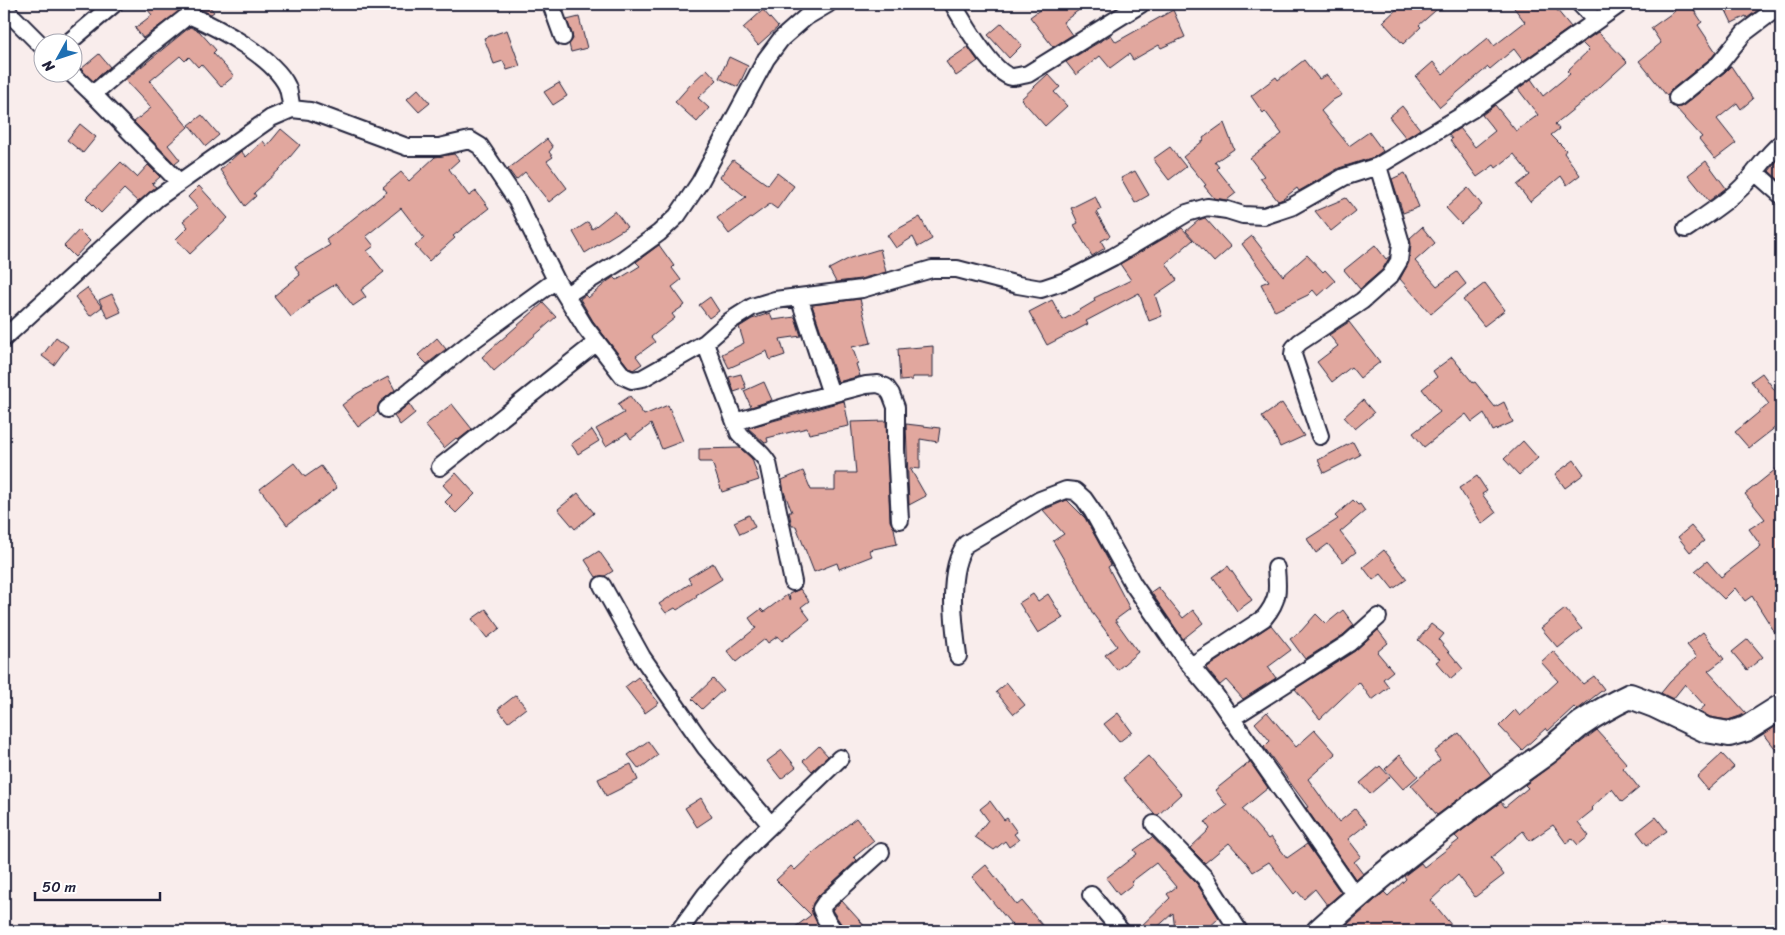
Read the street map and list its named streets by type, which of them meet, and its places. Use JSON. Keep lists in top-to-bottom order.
{
  "scale_bar": "50 m",
  "north": "bottom left"
}
